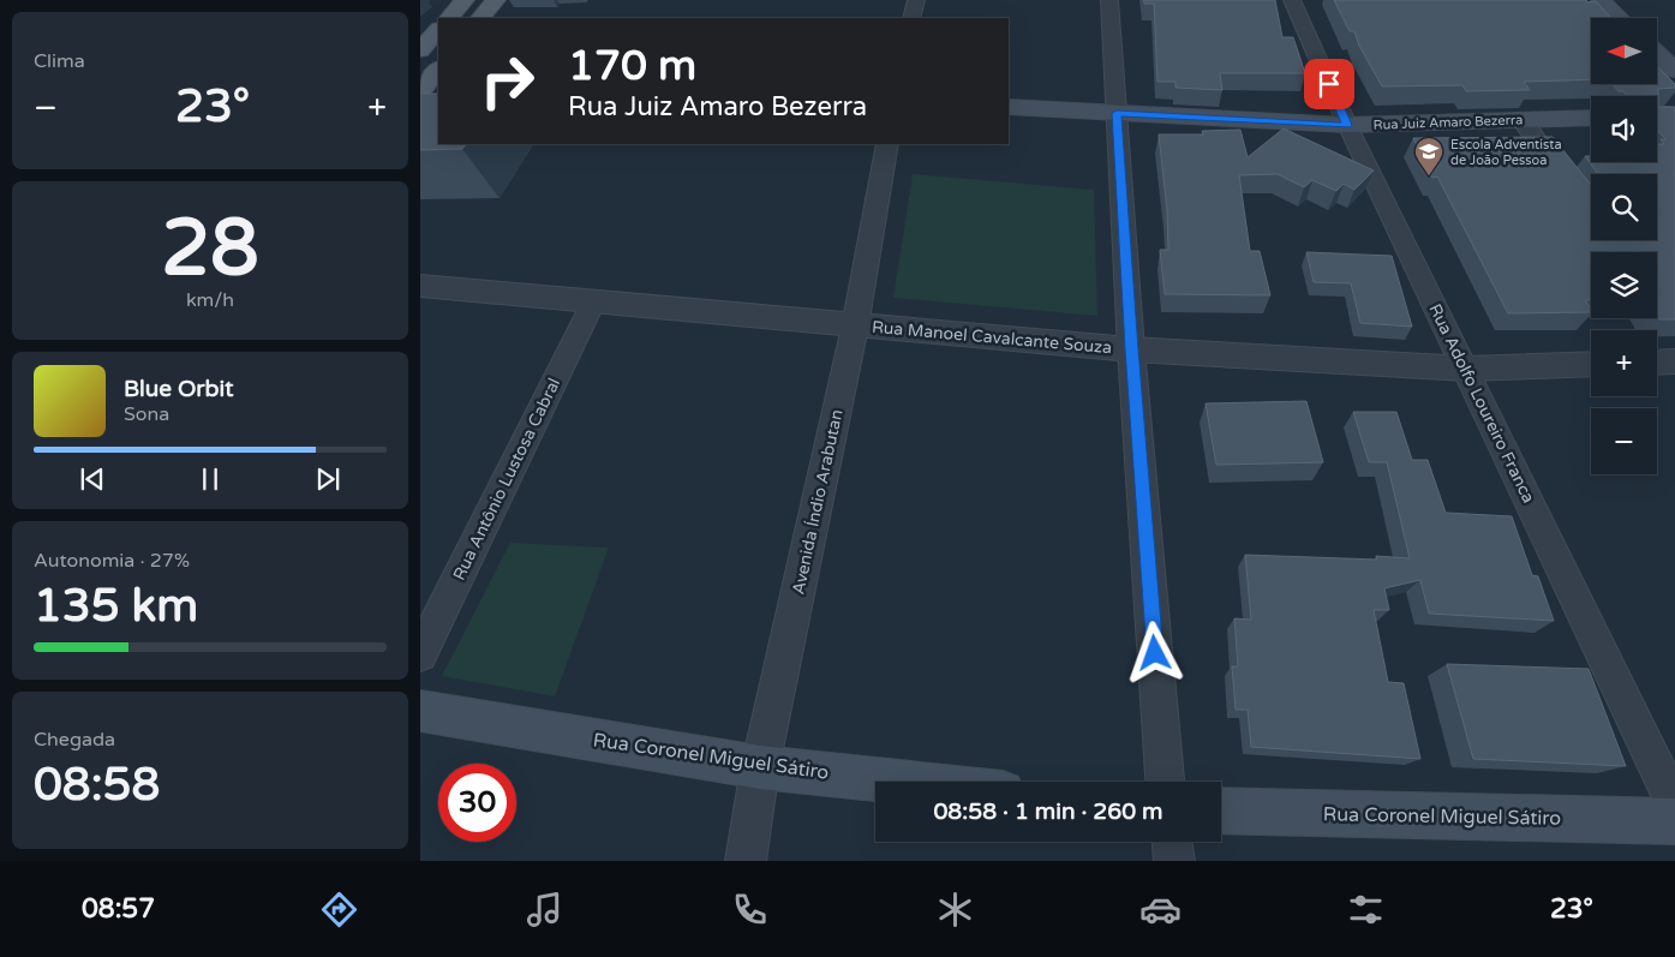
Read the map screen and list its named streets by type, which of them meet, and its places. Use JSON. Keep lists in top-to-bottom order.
{
  "streets": {
    "main road": ["Rua Juiz Amaro Bezerra", "Rua Coronel Miguel Sátiro"],
    "street": [
      "Rua Manoel Cavalcante Souza",
      "Rua Adolfo Loureiro Franca",
      "Rua Antônio Lustosa Cabral",
      "Avenida Índio Arabutan"
    ]
  },
  "crossings": [
    ["Rua Juiz Amaro Bezerra", "Rua Adolfo Loureiro Franca"],
    ["Rua Manoel Cavalcante Souza", "Rua Adolfo Loureiro Franca"],
    ["Rua Manoel Cavalcante Souza", "Rua Antônio Lustosa Cabral"],
    ["Rua Manoel Cavalcante Souza", "Avenida Índio Arabutan"],
    ["Avenida Índio Arabutan", "Rua Coronel Miguel Sátiro"]
  ],
  "places": {
    "school or university": ["Escola Adventista de João Pessoa"]
  },
  "north": "left",
  "page": {
    "tile": [
      "Clima",
      ["28", "km/h"],
      ["Autonomia · 27%", "135 km"],
      ["Chegada", "08:58"]
    ],
    "map_buttons": ["+", "−"],
    "turn": ["170 m", "Rua Juiz Amaro Bezerra"],
    "heat": ["−", "23°", "+"],
    "song": ["Blue Orbit", "Sona"],
    "limit": "30",
    "trip": "08:58 · 1 min · 260 m",
    "tabs": ["08:57", "23°"]
  }
}
